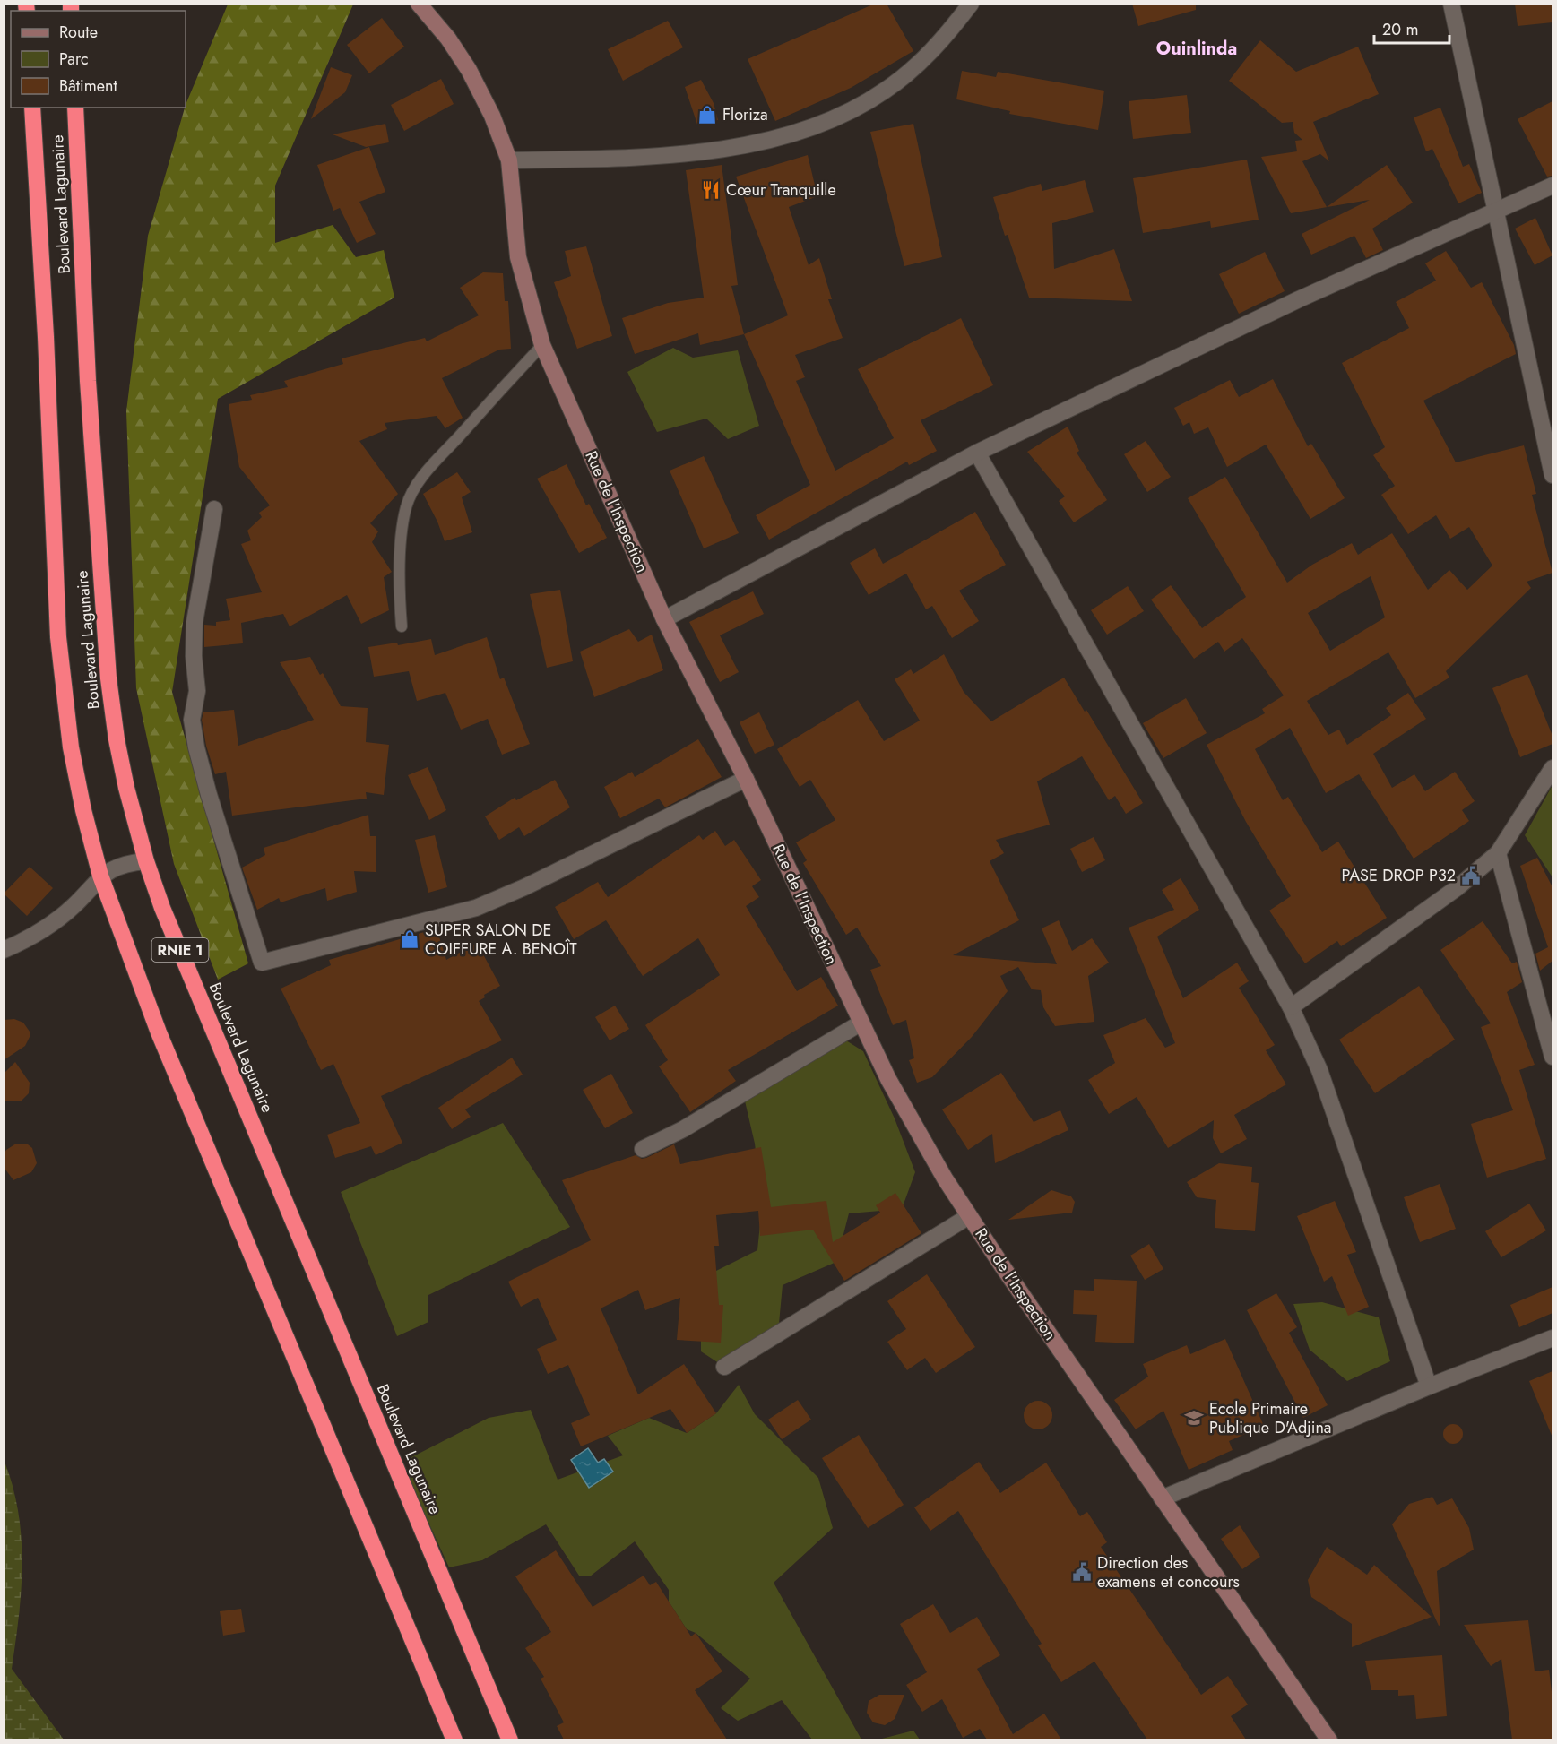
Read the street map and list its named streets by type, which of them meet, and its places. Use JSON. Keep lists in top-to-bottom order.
{
  "streets": {
    "highway": ["Boulevard Lagunaire", "RNIE 1"],
    "street": ["Rue de l'Inspection"]
  },
  "districts": ["Ouinlinda"],
  "places": {
    "shop": ["Floriza", "SUPER SALON DE COIFFURE A. BENOÎT"],
    "restaurant": ["Cœur Tranquille"],
    "public building": ["PASE DROP P32", "Direction des examens et concours"],
    "school or university": ["Ecole Primaire Publique D'Adjina"]
  },
  "legend": ["Route", "Parc", "Bâtiment"],
  "scale_bar": "20 m"
}
